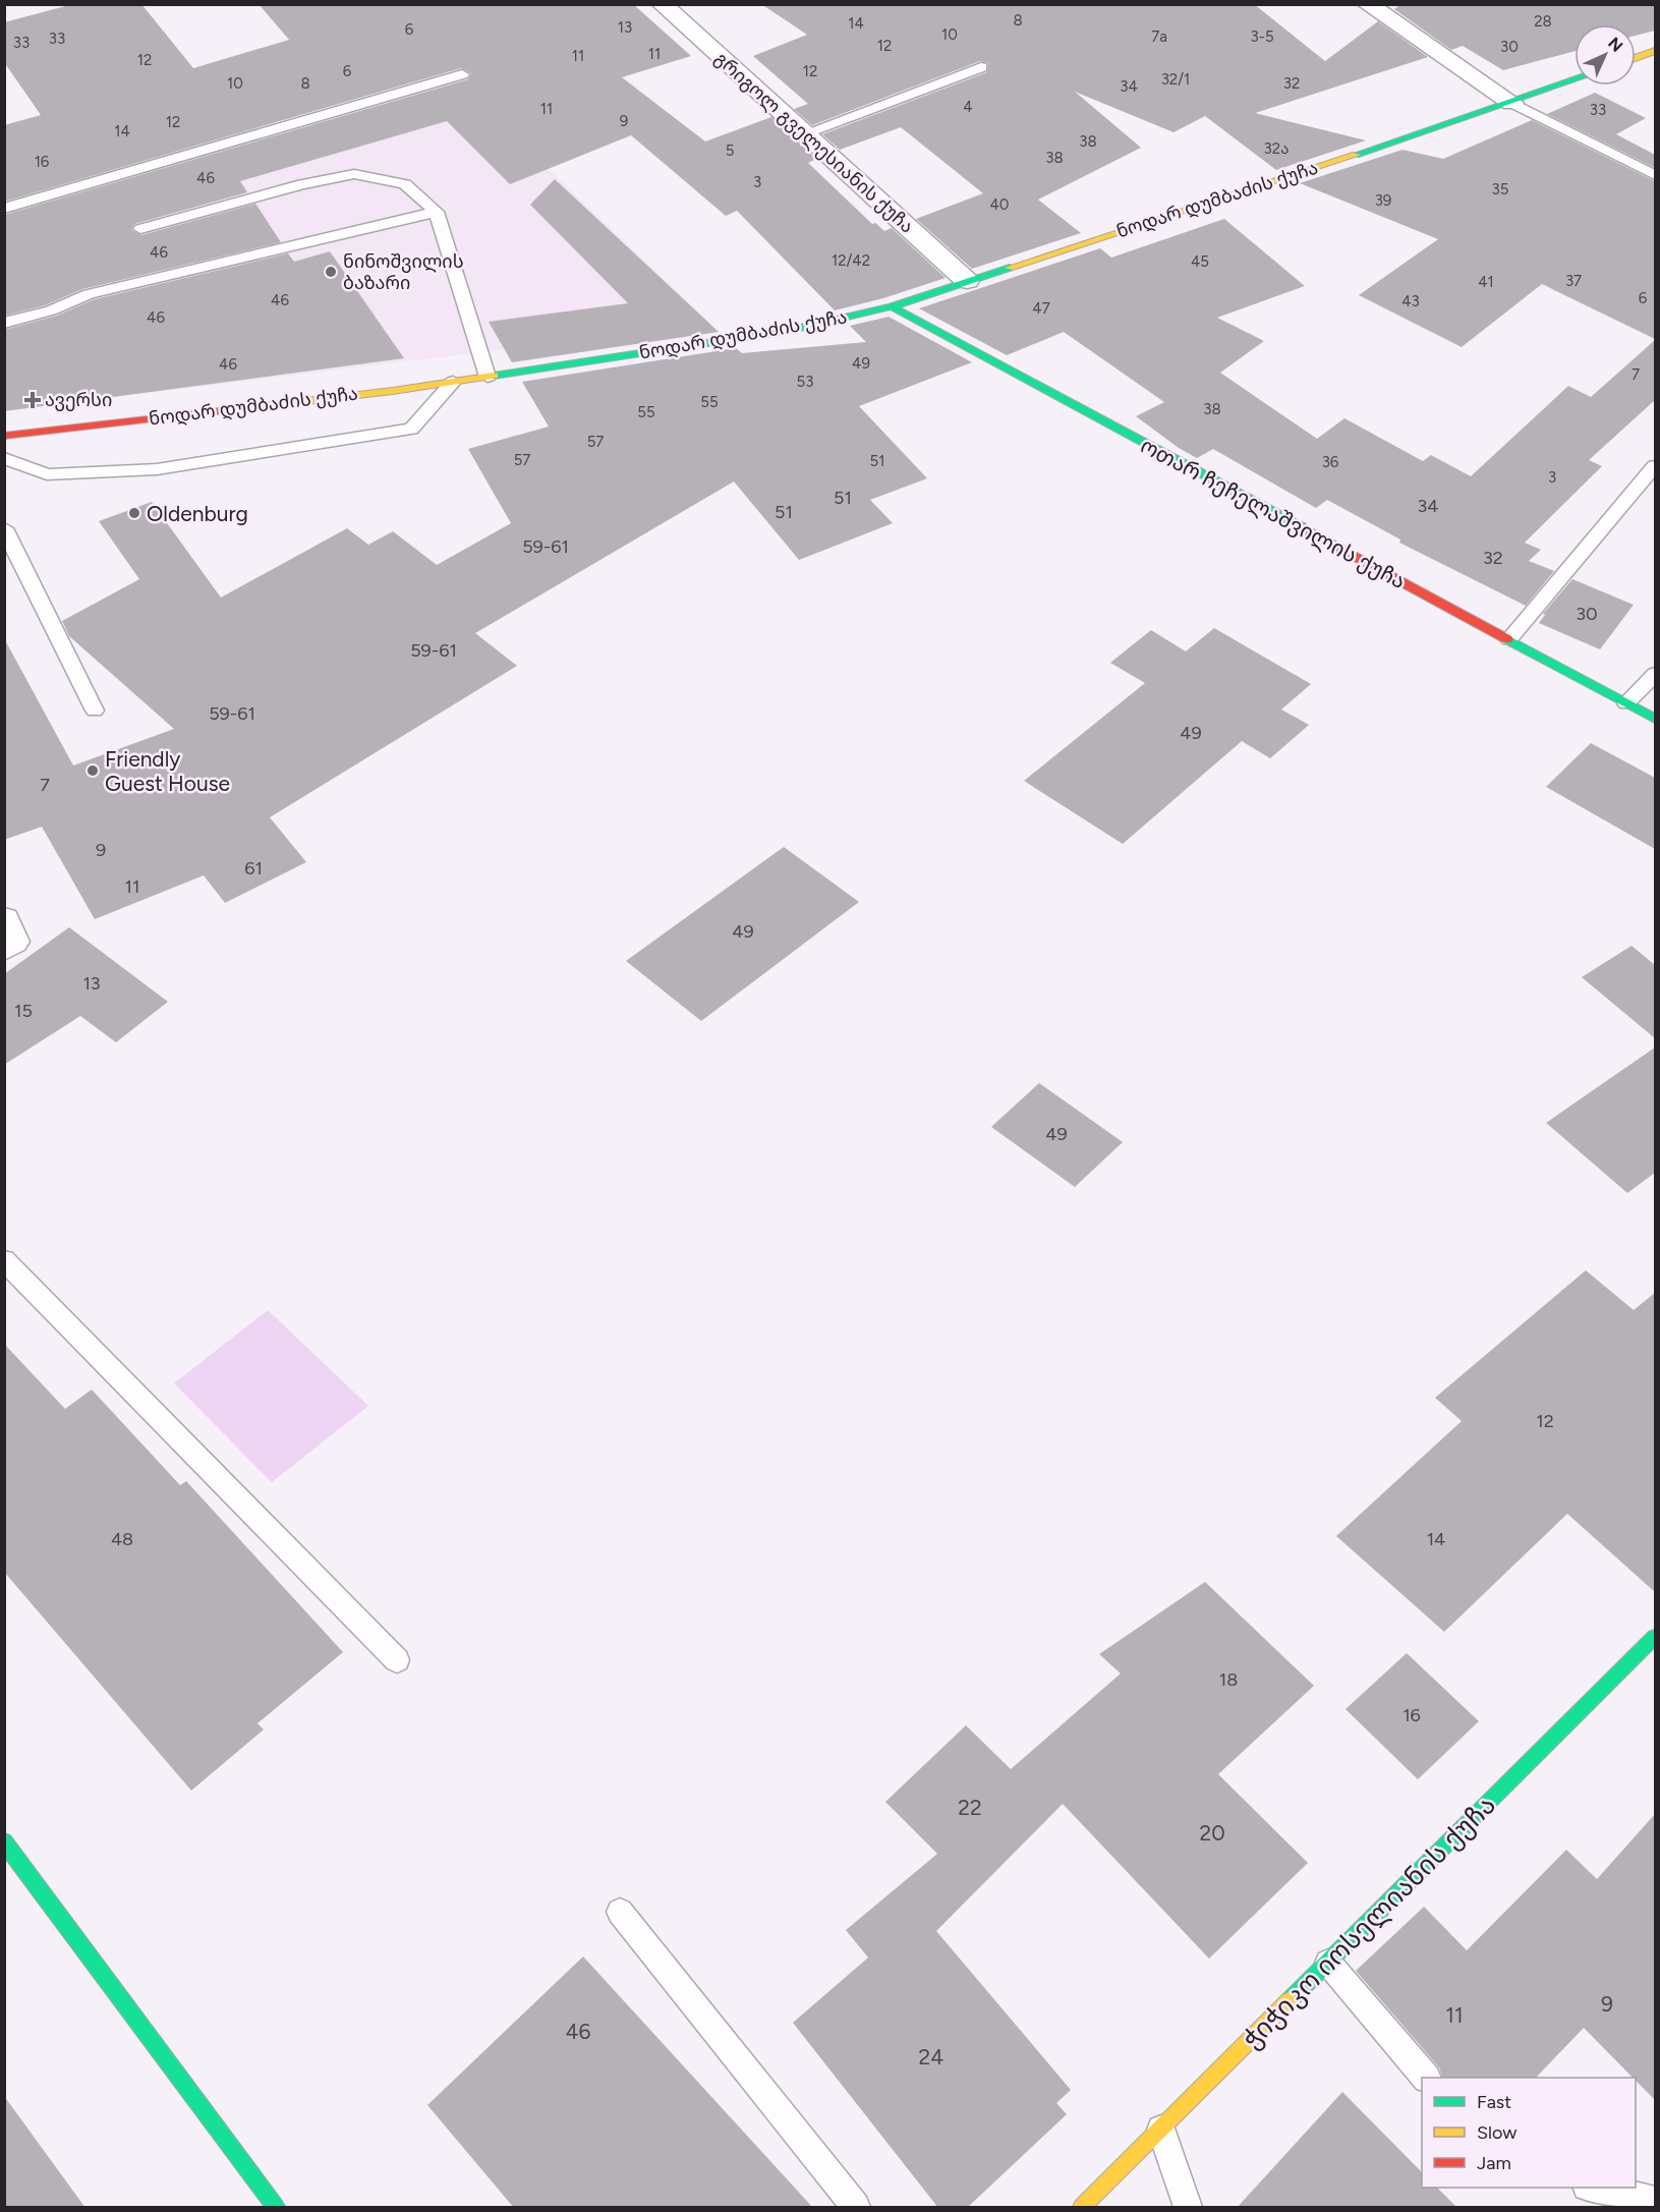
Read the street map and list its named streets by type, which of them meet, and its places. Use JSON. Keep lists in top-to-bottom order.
{
  "streets": {
    "main road": ["ნოდარ დუმბაძის ქუჩა", "ოთარ ჩეჩელაშვილის ქუჩა", "ჭიჭიკო იოსელიანის ქუჩა"],
    "street": ["გრიგოლ გველესიანის ქუჩა"]
  },
  "crossings": [
    ["გრიგოლ გველესიანის ქუჩა", "ნოდარ დუმბაძის ქუჩა"],
    ["ნოდარ დუმბაძის ქუჩა", "ოთარ ჩეჩელაშვილის ქუჩა"]
  ],
  "places": {
    "other": ["ნინოშვილის ბაზარი", "Oldenburg", "Friendly Guest House"],
    "health": ["ავერსი"]
  },
  "house_numbers": [
    "8",
    "28",
    "14",
    "13",
    "6",
    "10",
    "7a",
    "3-5",
    "33",
    "33",
    "12",
    "30",
    "11",
    "11",
    "12",
    "6",
    "12",
    "32/1",
    "10",
    "8",
    "32",
    "34",
    "4",
    "11",
    "33",
    "9",
    "12",
    "14",
    "38",
    "32ა",
    "5",
    "38",
    "16",
    "46",
    "3",
    "35",
    "39",
    "40",
    "46",
    "12/42",
    "45",
    "37",
    "41",
    "6",
    "46",
    "43",
    "47",
    "46",
    "49",
    "46",
    "7",
    "53",
    "55",
    "38",
    "55",
    "57",
    "57",
    "51",
    "36",
    "3",
    "51",
    "34",
    "51",
    "59-61",
    "32",
    "30",
    "59-61",
    "59-61",
    "49",
    "7",
    "9",
    "61",
    "11",
    "49",
    "13",
    "15",
    "49",
    "12",
    "48",
    "14",
    "18",
    "16",
    "22",
    "20",
    "9",
    "11",
    "46",
    "24"
  ],
  "legend": ["Fast", "Slow", "Jam"],
  "north": "top right"
}
